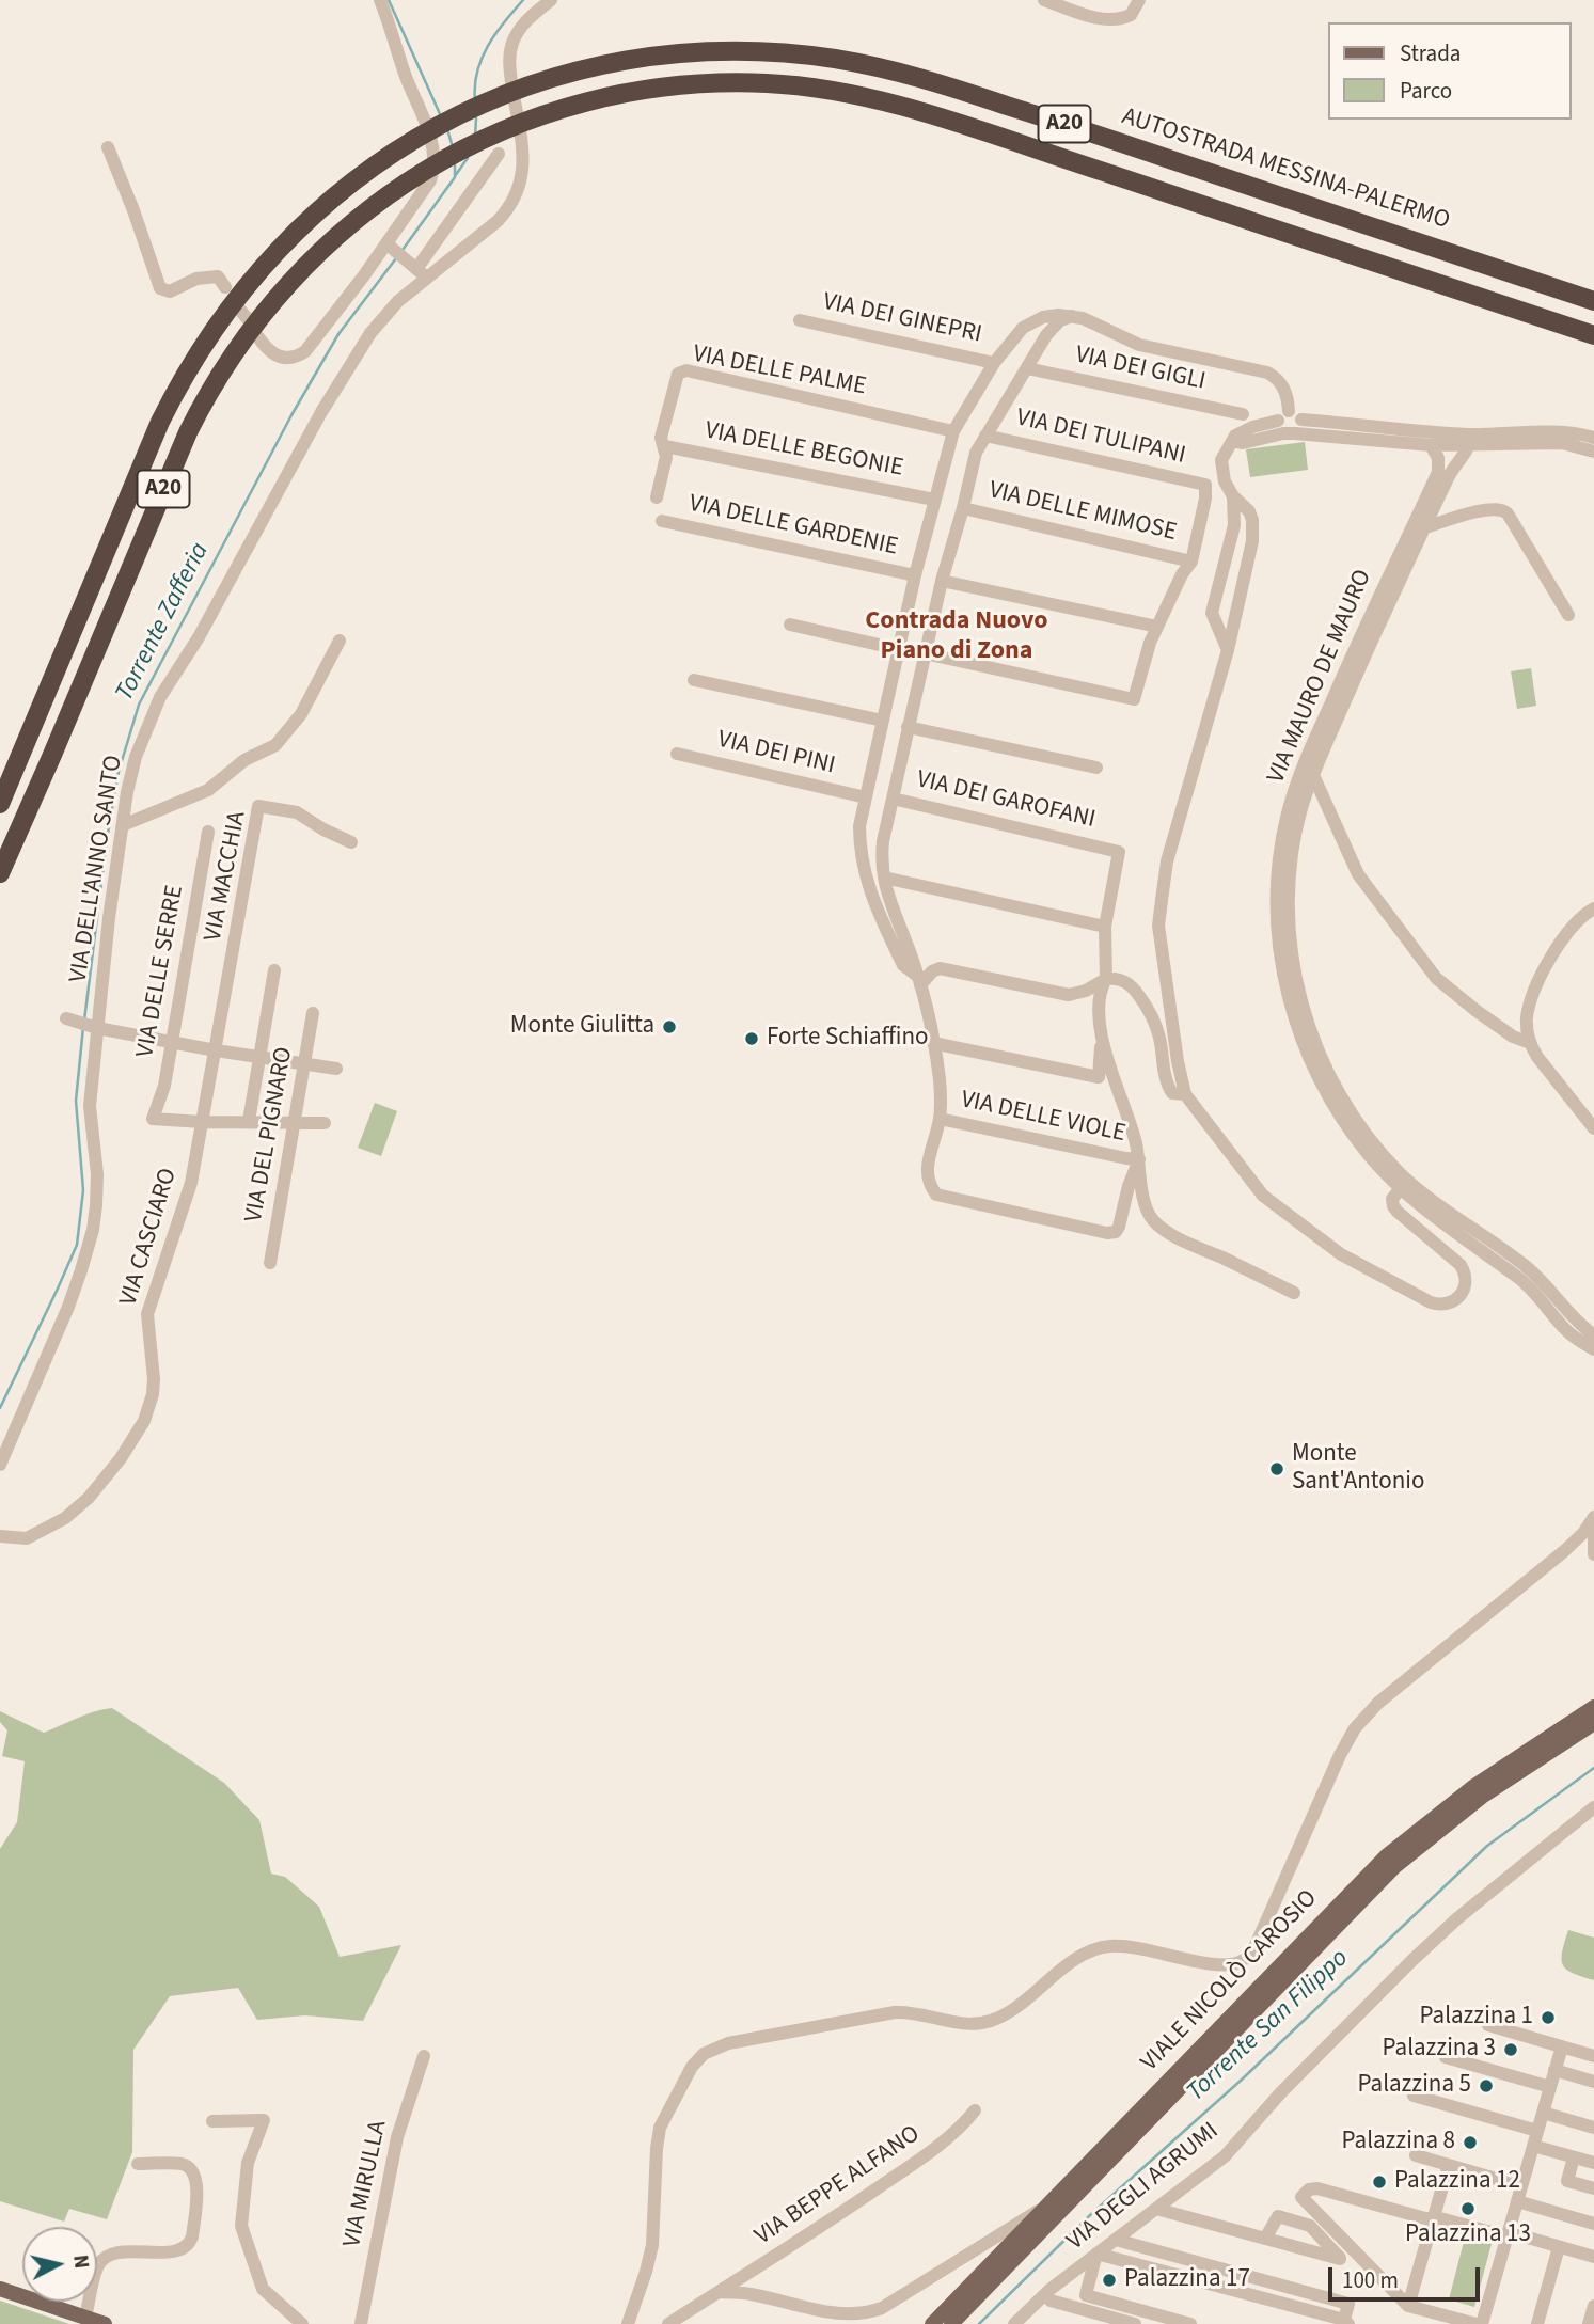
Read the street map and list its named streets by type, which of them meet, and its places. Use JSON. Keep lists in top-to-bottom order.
{
  "streets": {
    "highway": ["A20", "AUTOSTRADA MESSINA-PALERMO"],
    "main road": ["VIALE NICOLÒ CAROSIO"],
    "street": [
      "VIA DEI GINEPRI",
      "VIA DEI GIGLI",
      "VIA DELLE PALME",
      "VIA DEI TULIPANI",
      "VIA DELLE BEGONIE",
      "VIA DELLE MIMOSE",
      "VIA DELLE GARDENIE",
      "VIA MAURO DE MAURO",
      "VIA DEI PINI",
      "VIA DEI GAROFANI",
      "VIA DELL'ANNO SANTO",
      "VIA MACCHIA",
      "VIA DELLE SERRE",
      "VIA DELLE VIOLE",
      "VIA DEL PIGNARO",
      "VIA CASCIARO",
      "VIA MIRULLA",
      "VIA BEPPE ALFANO",
      "VIA DEGLI AGRUMI"
    ]
  },
  "crossings": [
    ["VIA DELLE PALME", "VIA DELLE BEGONIE"],
    ["VIA DEI TULIPANI", "VIA DELLE MIMOSE"],
    ["VIA MACCHIA", "VIA CASCIARO"],
    ["VIA DELLE SERRE", "VIA CASCIARO"]
  ],
  "districts": ["Contrada Nuovo Piano di Zona"],
  "water": ["Torrente Zafferia", "Torrente San Filippo"],
  "places": [
    "Monte Giulitta",
    "Forte Schiaffino",
    "Monte Sant'Antonio",
    "Palazzina 1",
    "Palazzina 3",
    "Palazzina 5",
    "Palazzina 8",
    "Palazzina 12",
    "Palazzina 13",
    "Palazzina 17"
  ],
  "legend": ["Strada", "Parco"],
  "scale_bar": "100 m",
  "north": "right"
}
